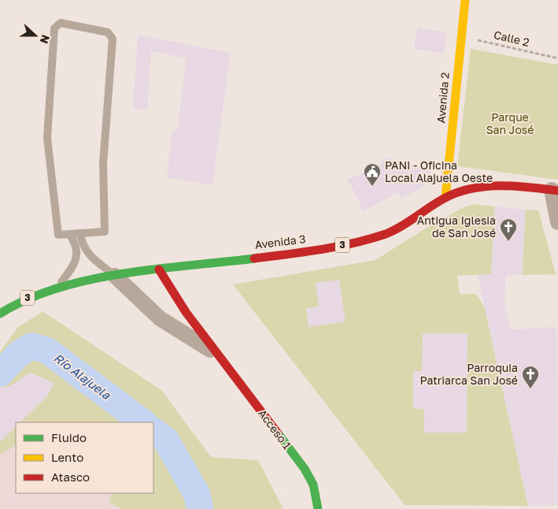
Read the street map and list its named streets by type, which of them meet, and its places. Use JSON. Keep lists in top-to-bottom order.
{
  "streets": {
    "main road": [
      "Avenida 2",
      "Avenida 3",
      "3",
      "Acceso 1"
    ],
    "path": ["Calle 2"]
  },
  "crossings": [
    ["Calle 2", "Avenida 2"],
    ["Avenida 2", "Avenida 3"],
    ["Avenida 3", "Acceso 1"]
  ],
  "water": ["Río Alajuela"],
  "parks": ["Parque San José"],
  "places": {
    "public building": ["PANI - Oficina Local Alajuela Oeste"],
    "church": ["Antigua Iglesia de San José", "Parroquia Patriarca San José"]
  },
  "legend": ["Fluido", "Lento", "Atasco"],
  "north": "right"
}
